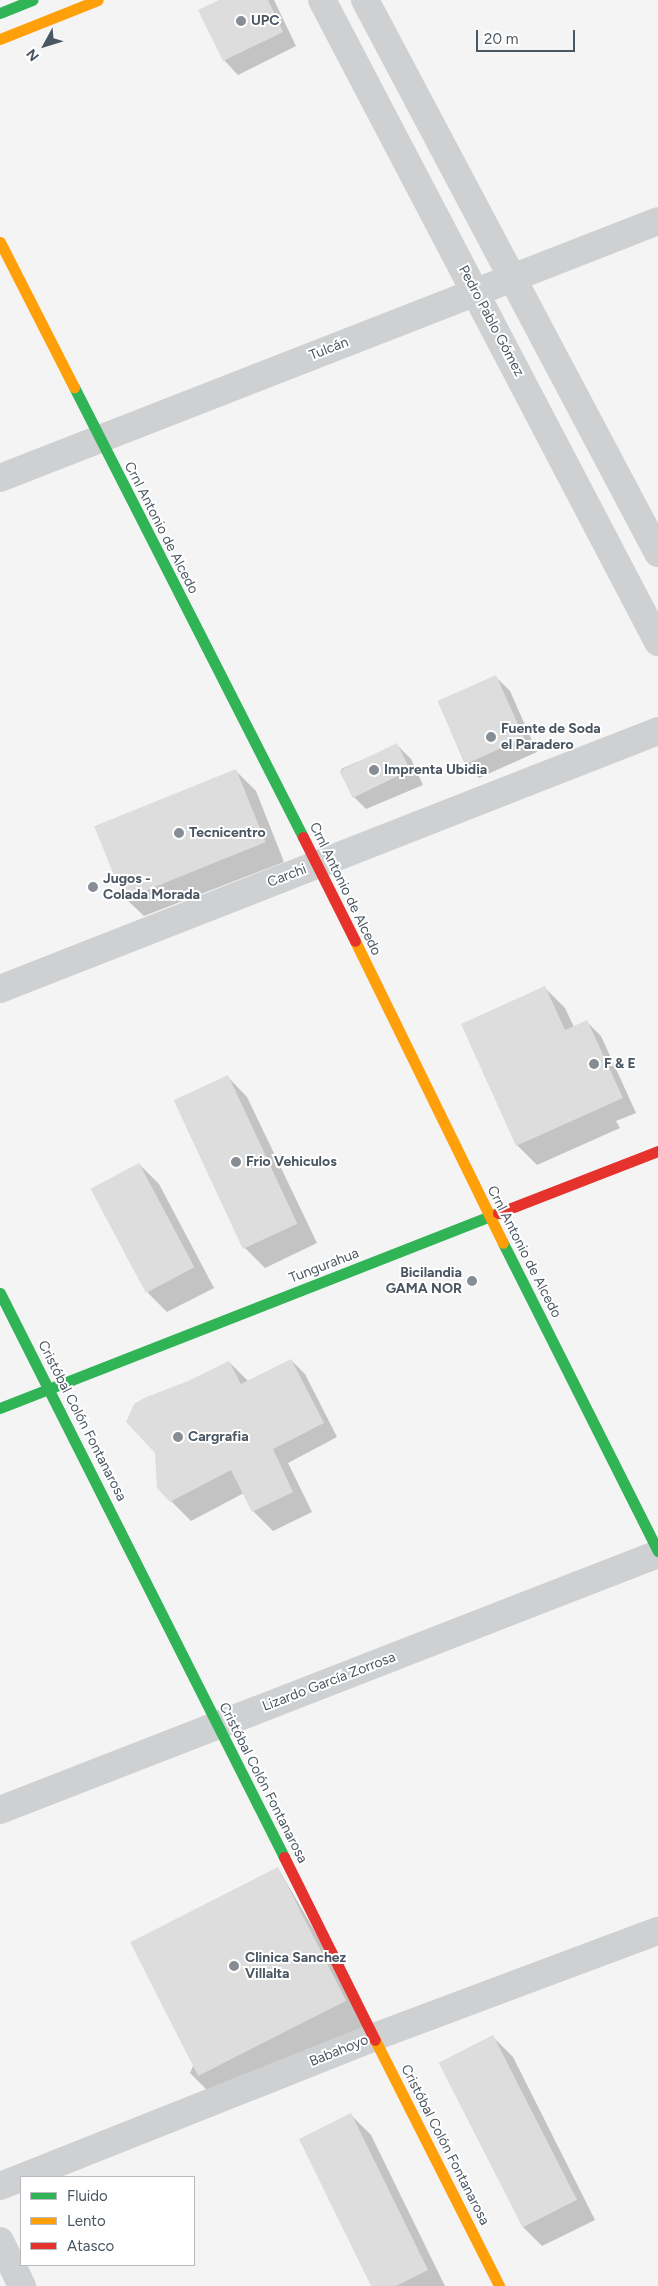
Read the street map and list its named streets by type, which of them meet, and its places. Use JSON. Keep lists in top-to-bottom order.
{
  "streets": {
    "street": [
      "Pedro Pablo Gómez",
      "Tulcán",
      "Crnl Antonio de Alcedo",
      "Carchi",
      "Tungurahua",
      "Cristóbal Colón Fontanarosa",
      "Lizardo García Zorrosa",
      "Babahoyo"
    ]
  },
  "crossings": [
    ["Pedro Pablo Gómez", "Tulcán"],
    ["Tulcán", "Crnl Antonio de Alcedo"],
    ["Crnl Antonio de Alcedo", "Carchi"],
    ["Crnl Antonio de Alcedo", "Tungurahua"],
    ["Crnl Antonio de Alcedo", "Lizardo García Zorrosa"],
    ["Tungurahua", "Cristóbal Colón Fontanarosa"],
    ["Cristóbal Colón Fontanarosa", "Lizardo García Zorrosa"],
    ["Cristóbal Colón Fontanarosa", "Babahoyo"]
  ],
  "places": [
    "UPC",
    "Fuente de Soda el Paradero",
    "Imprenta Ubidia",
    "Tecnicentro",
    "Jugos - Colada Morada",
    "F & E",
    "Frio Vehiculos",
    "Bicilandia GAMA NOR",
    "Cargrafia",
    "Clinica Sanchez Villalta"
  ],
  "legend": ["Fluido", "Lento", "Atasco"],
  "scale_bar": "20 m",
  "north": "bottom left"
}
